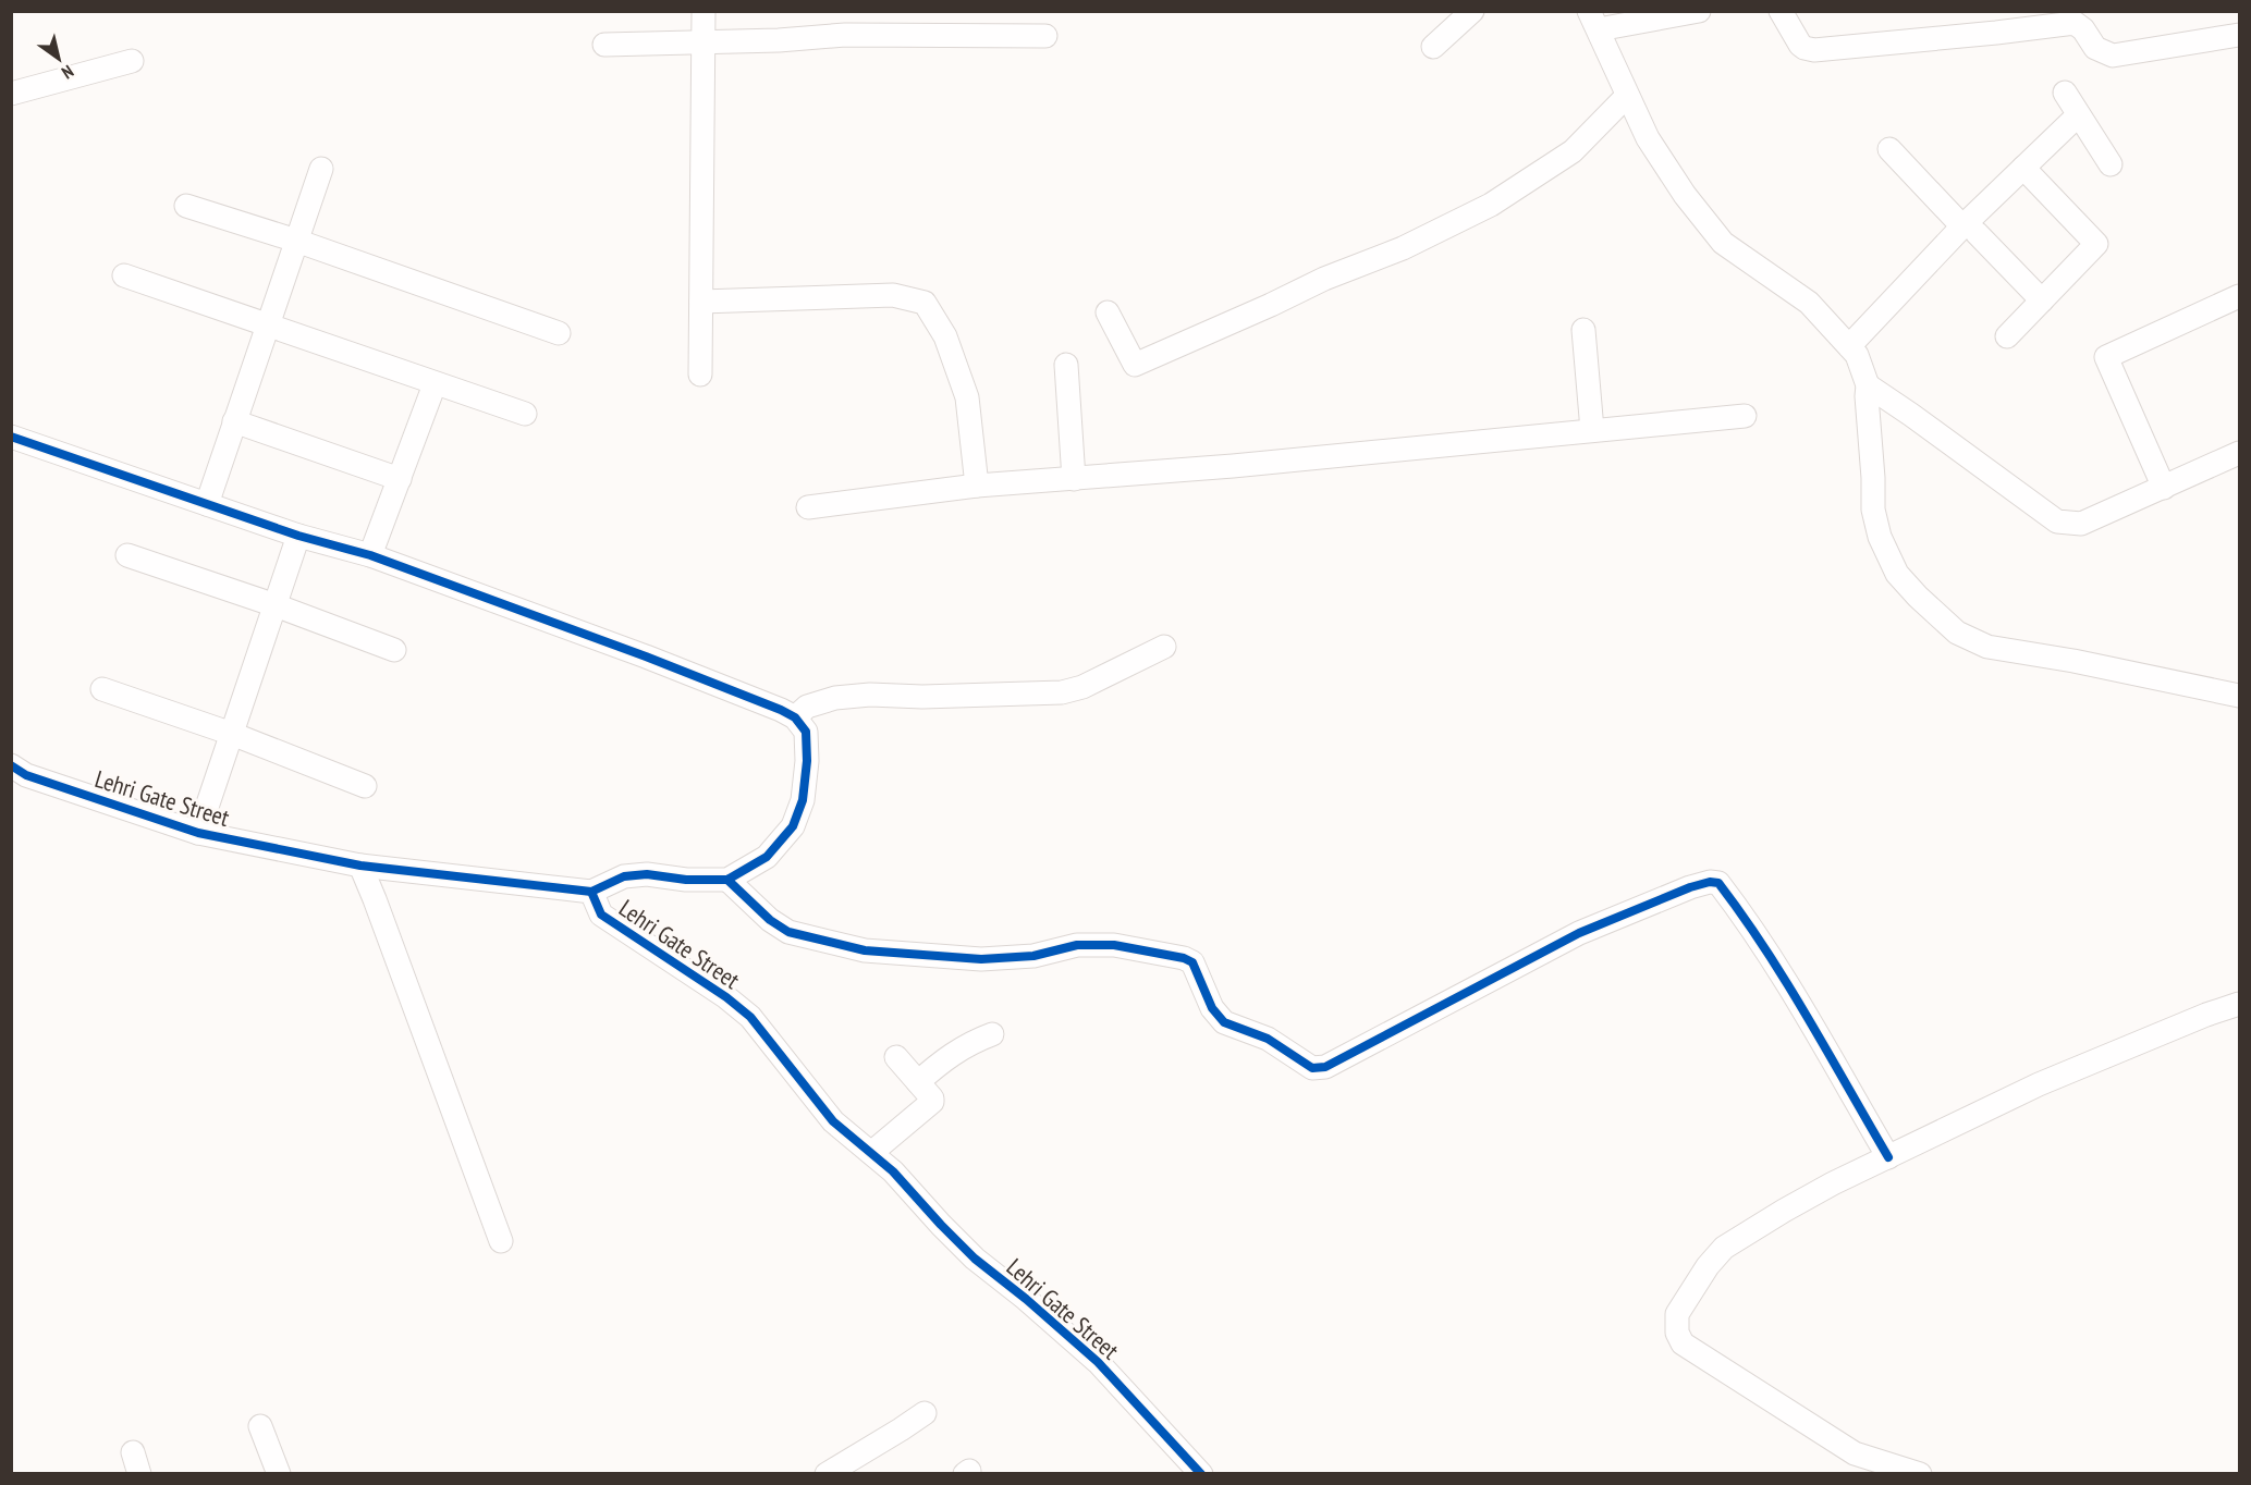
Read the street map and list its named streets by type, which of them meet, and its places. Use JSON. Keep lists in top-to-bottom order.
{
  "streets": {
    "street": ["Lehri Gate Street"]
  },
  "north": "bottom right"
}
